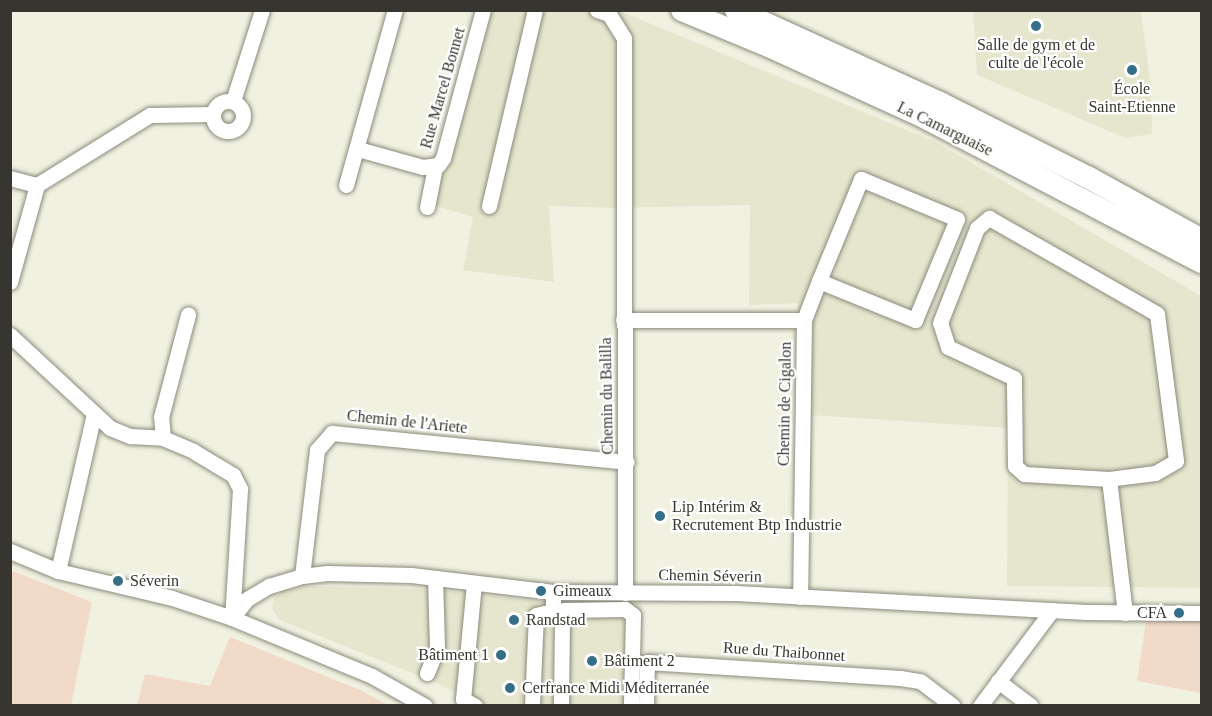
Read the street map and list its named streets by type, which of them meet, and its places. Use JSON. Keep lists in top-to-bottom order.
{
  "streets": {
    "highway": ["La Camarguaise"],
    "street": [
      "Rue Marcel Bonnet",
      "Chemin du Balilla",
      "Chemin de Cigalon",
      "Chemin de l'Ariete",
      "Chemin Séverin",
      "Rue du Thaibonnet"
    ]
  },
  "crossings": [
    ["Chemin du Balilla", "Chemin de Cigalon"],
    ["Chemin du Balilla", "Chemin de l'Ariete"],
    ["Chemin du Balilla", "Chemin Séverin"],
    ["Chemin de Cigalon", "Chemin Séverin"],
    ["Chemin de l'Ariete", "Chemin Séverin"]
  ],
  "places": [
    "Salle de gym et de culte de l'école",
    "École Saint-Etienne",
    "Lip Intérim & Recrutement Btp Industrie",
    "Séverin",
    "Gimeaux",
    "CFA",
    "Randstad",
    "Bâtiment 1",
    "Bâtiment 2",
    "Cerfrance Midi Méditerranée"
  ]
}
